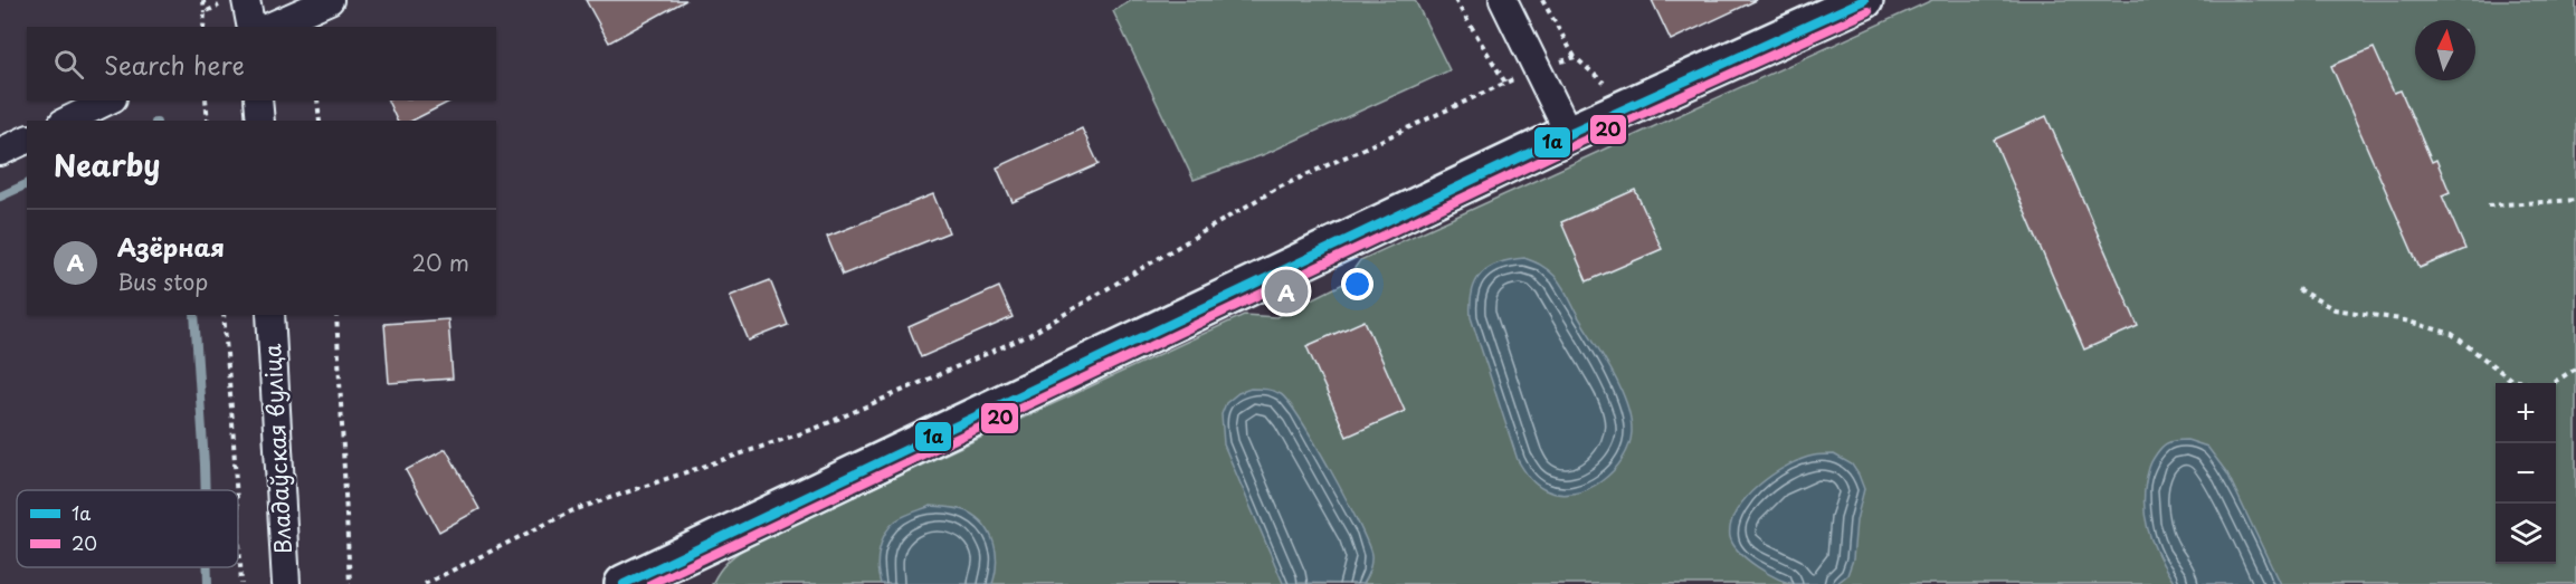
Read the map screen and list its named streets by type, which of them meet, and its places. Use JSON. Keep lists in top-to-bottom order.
{
  "streets": {
    "street": ["Владаўская вуліца"]
  },
  "lines": ["transit line 1а", "transit line 20"],
  "legend": ["1а", "20"],
  "north": "top",
  "page": {
    "search": "Search here",
    "heading": "Nearby",
    "list": [
      {
        "mark": "A",
        "name": "Азёрная",
        "note": "Bus stop",
        "value": "20 m"
      }
    ],
    "pins": "A",
    "map_buttons": ["+", "−"]
  }
}
